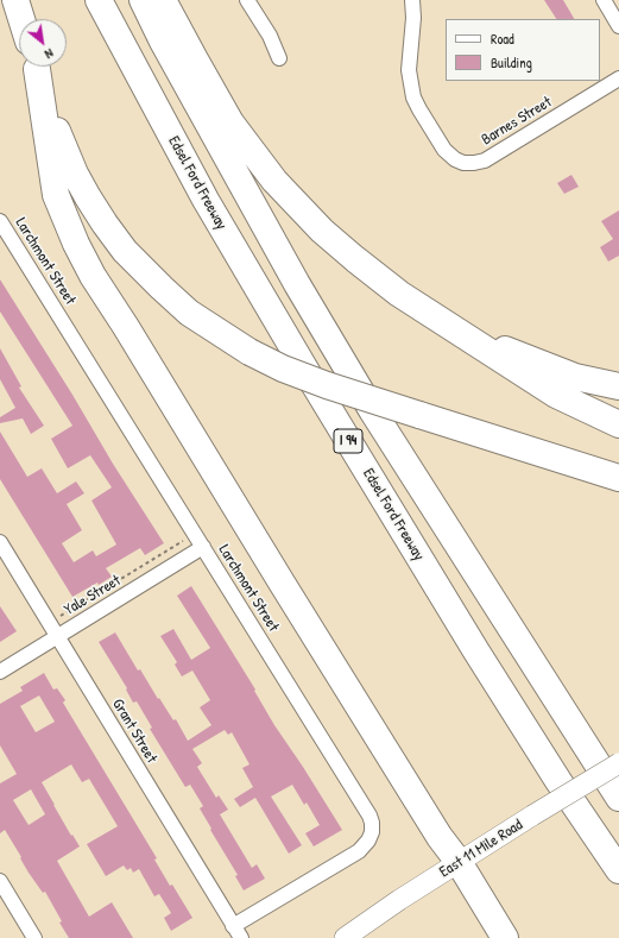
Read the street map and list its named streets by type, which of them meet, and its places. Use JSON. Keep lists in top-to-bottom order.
{
  "streets": {
    "highway": ["Edsel Ford Freeway", "I 94"],
    "main road": ["East 11 Mile Road"],
    "street": [
      "Barnes Street",
      "Larchmont Street",
      "Yale Street",
      "Grant Street"
    ]
  },
  "crossings": [
    ["Larchmont Street", "Yale Street"],
    ["Larchmont Street", "Grant Street"],
    ["Yale Street", "Grant Street"]
  ],
  "legend": ["Road", "Building"],
  "north": "bottom right"
}
